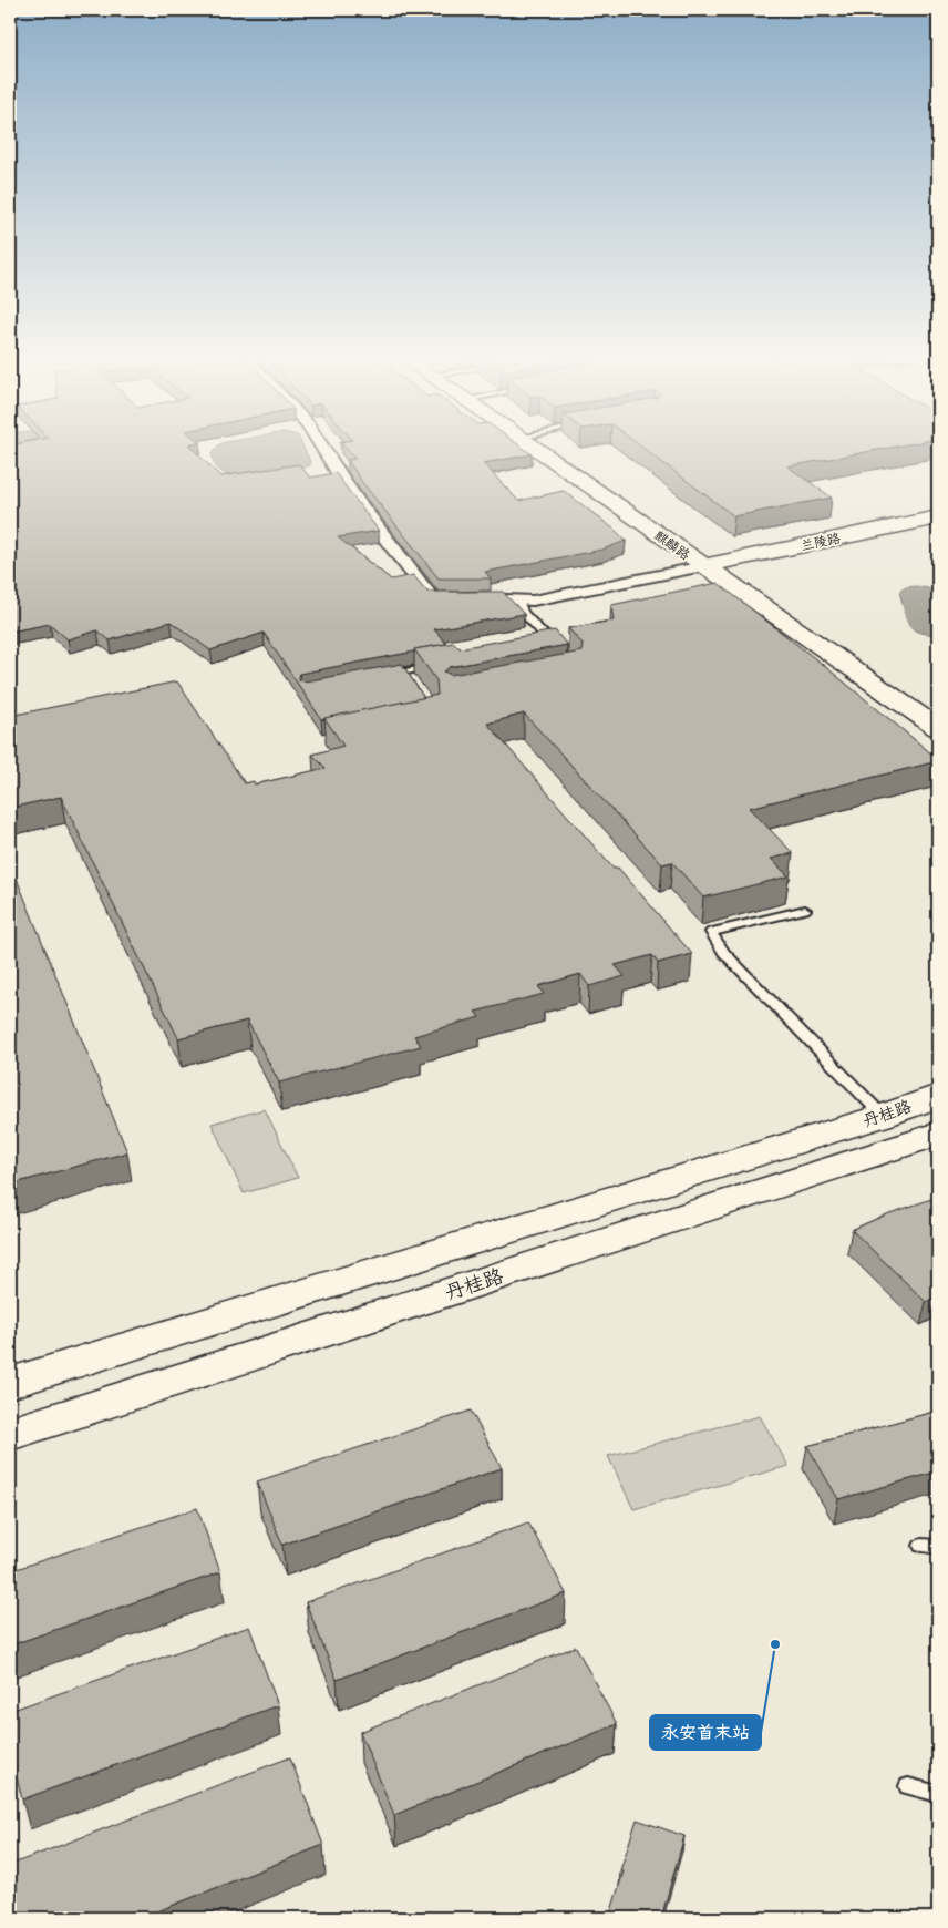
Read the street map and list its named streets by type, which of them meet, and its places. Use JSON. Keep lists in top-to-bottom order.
{
  "streets": {
    "street": ["兰陵路", "麒麟路", "丹桂路"]
  },
  "crossings": [
    ["兰陵路", "麒麟路"]
  ],
  "places": ["永安首末站"]
}
